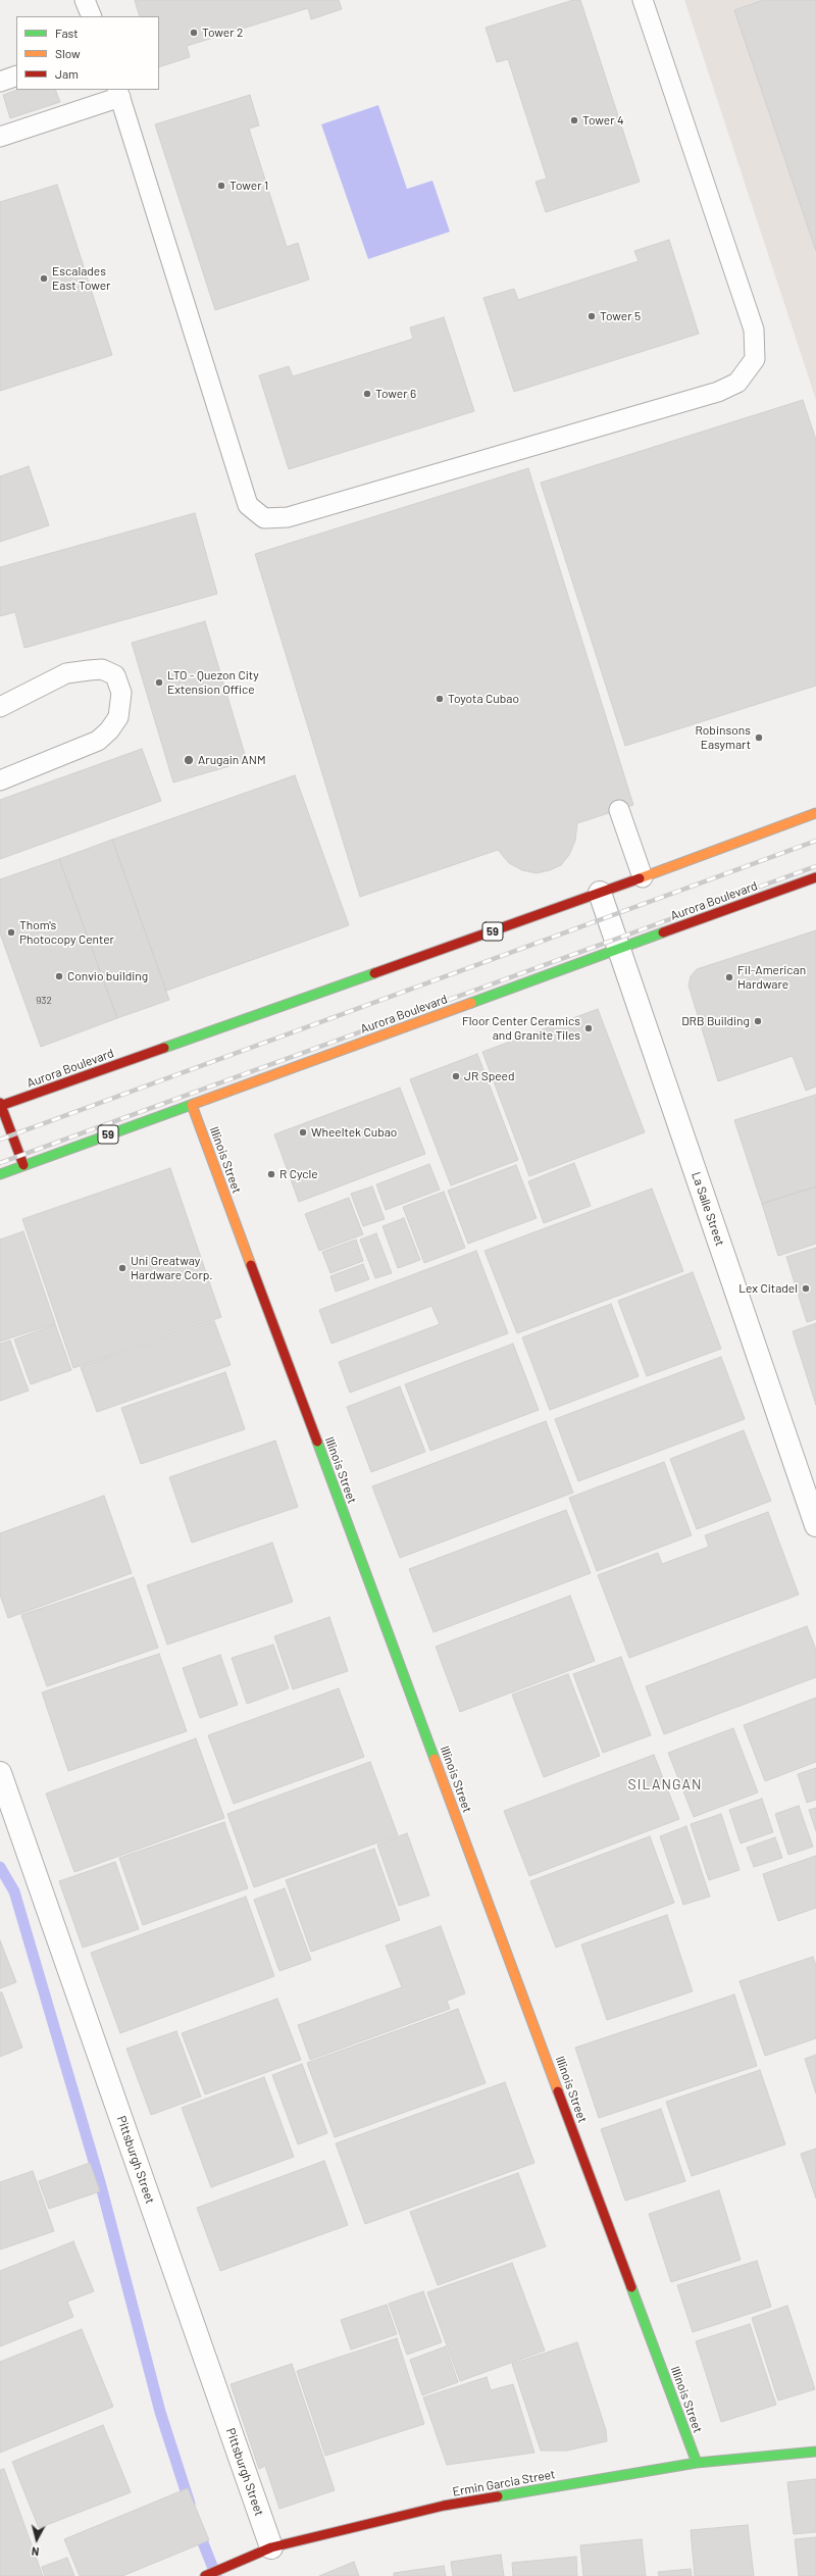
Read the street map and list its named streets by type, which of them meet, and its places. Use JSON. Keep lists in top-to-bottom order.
{
  "streets": {
    "street": [
      "Aurora Boulevard",
      "59",
      "Illinois Street",
      "La Salle Street",
      "Pittsburgh Street",
      "Ermin Garcia Street"
    ]
  },
  "crossings": [
    ["Aurora Boulevard", "Illinois Street"],
    ["Aurora Boulevard", "La Salle Street"],
    ["Illinois Street", "Ermin Garcia Street"],
    ["Pittsburgh Street", "Ermin Garcia Street"]
  ],
  "districts": ["SILANGAN"],
  "places": [
    "Tower 2",
    "Tower 4",
    "Tower 1",
    "Escalades East Tower",
    "Tower 5",
    "Tower 6",
    "LTO - Quezon City Extension Office",
    "Toyota Cubao",
    "Robinsons Easymart",
    "Arugain ANM",
    "Thom's Photocopy Center",
    "Convio building",
    "Fil-American Hardware",
    "DRB Building",
    "Floor Center Ceramics and Granite Tiles",
    "JR Speed",
    "Wheeltek Cubao",
    "R Cycle",
    "Uni Greatway Hardware Corp.",
    "Lex Citadel"
  ],
  "house_numbers": ["932"],
  "legend": ["Fast", "Slow", "Jam"],
  "north": "bottom"
}
